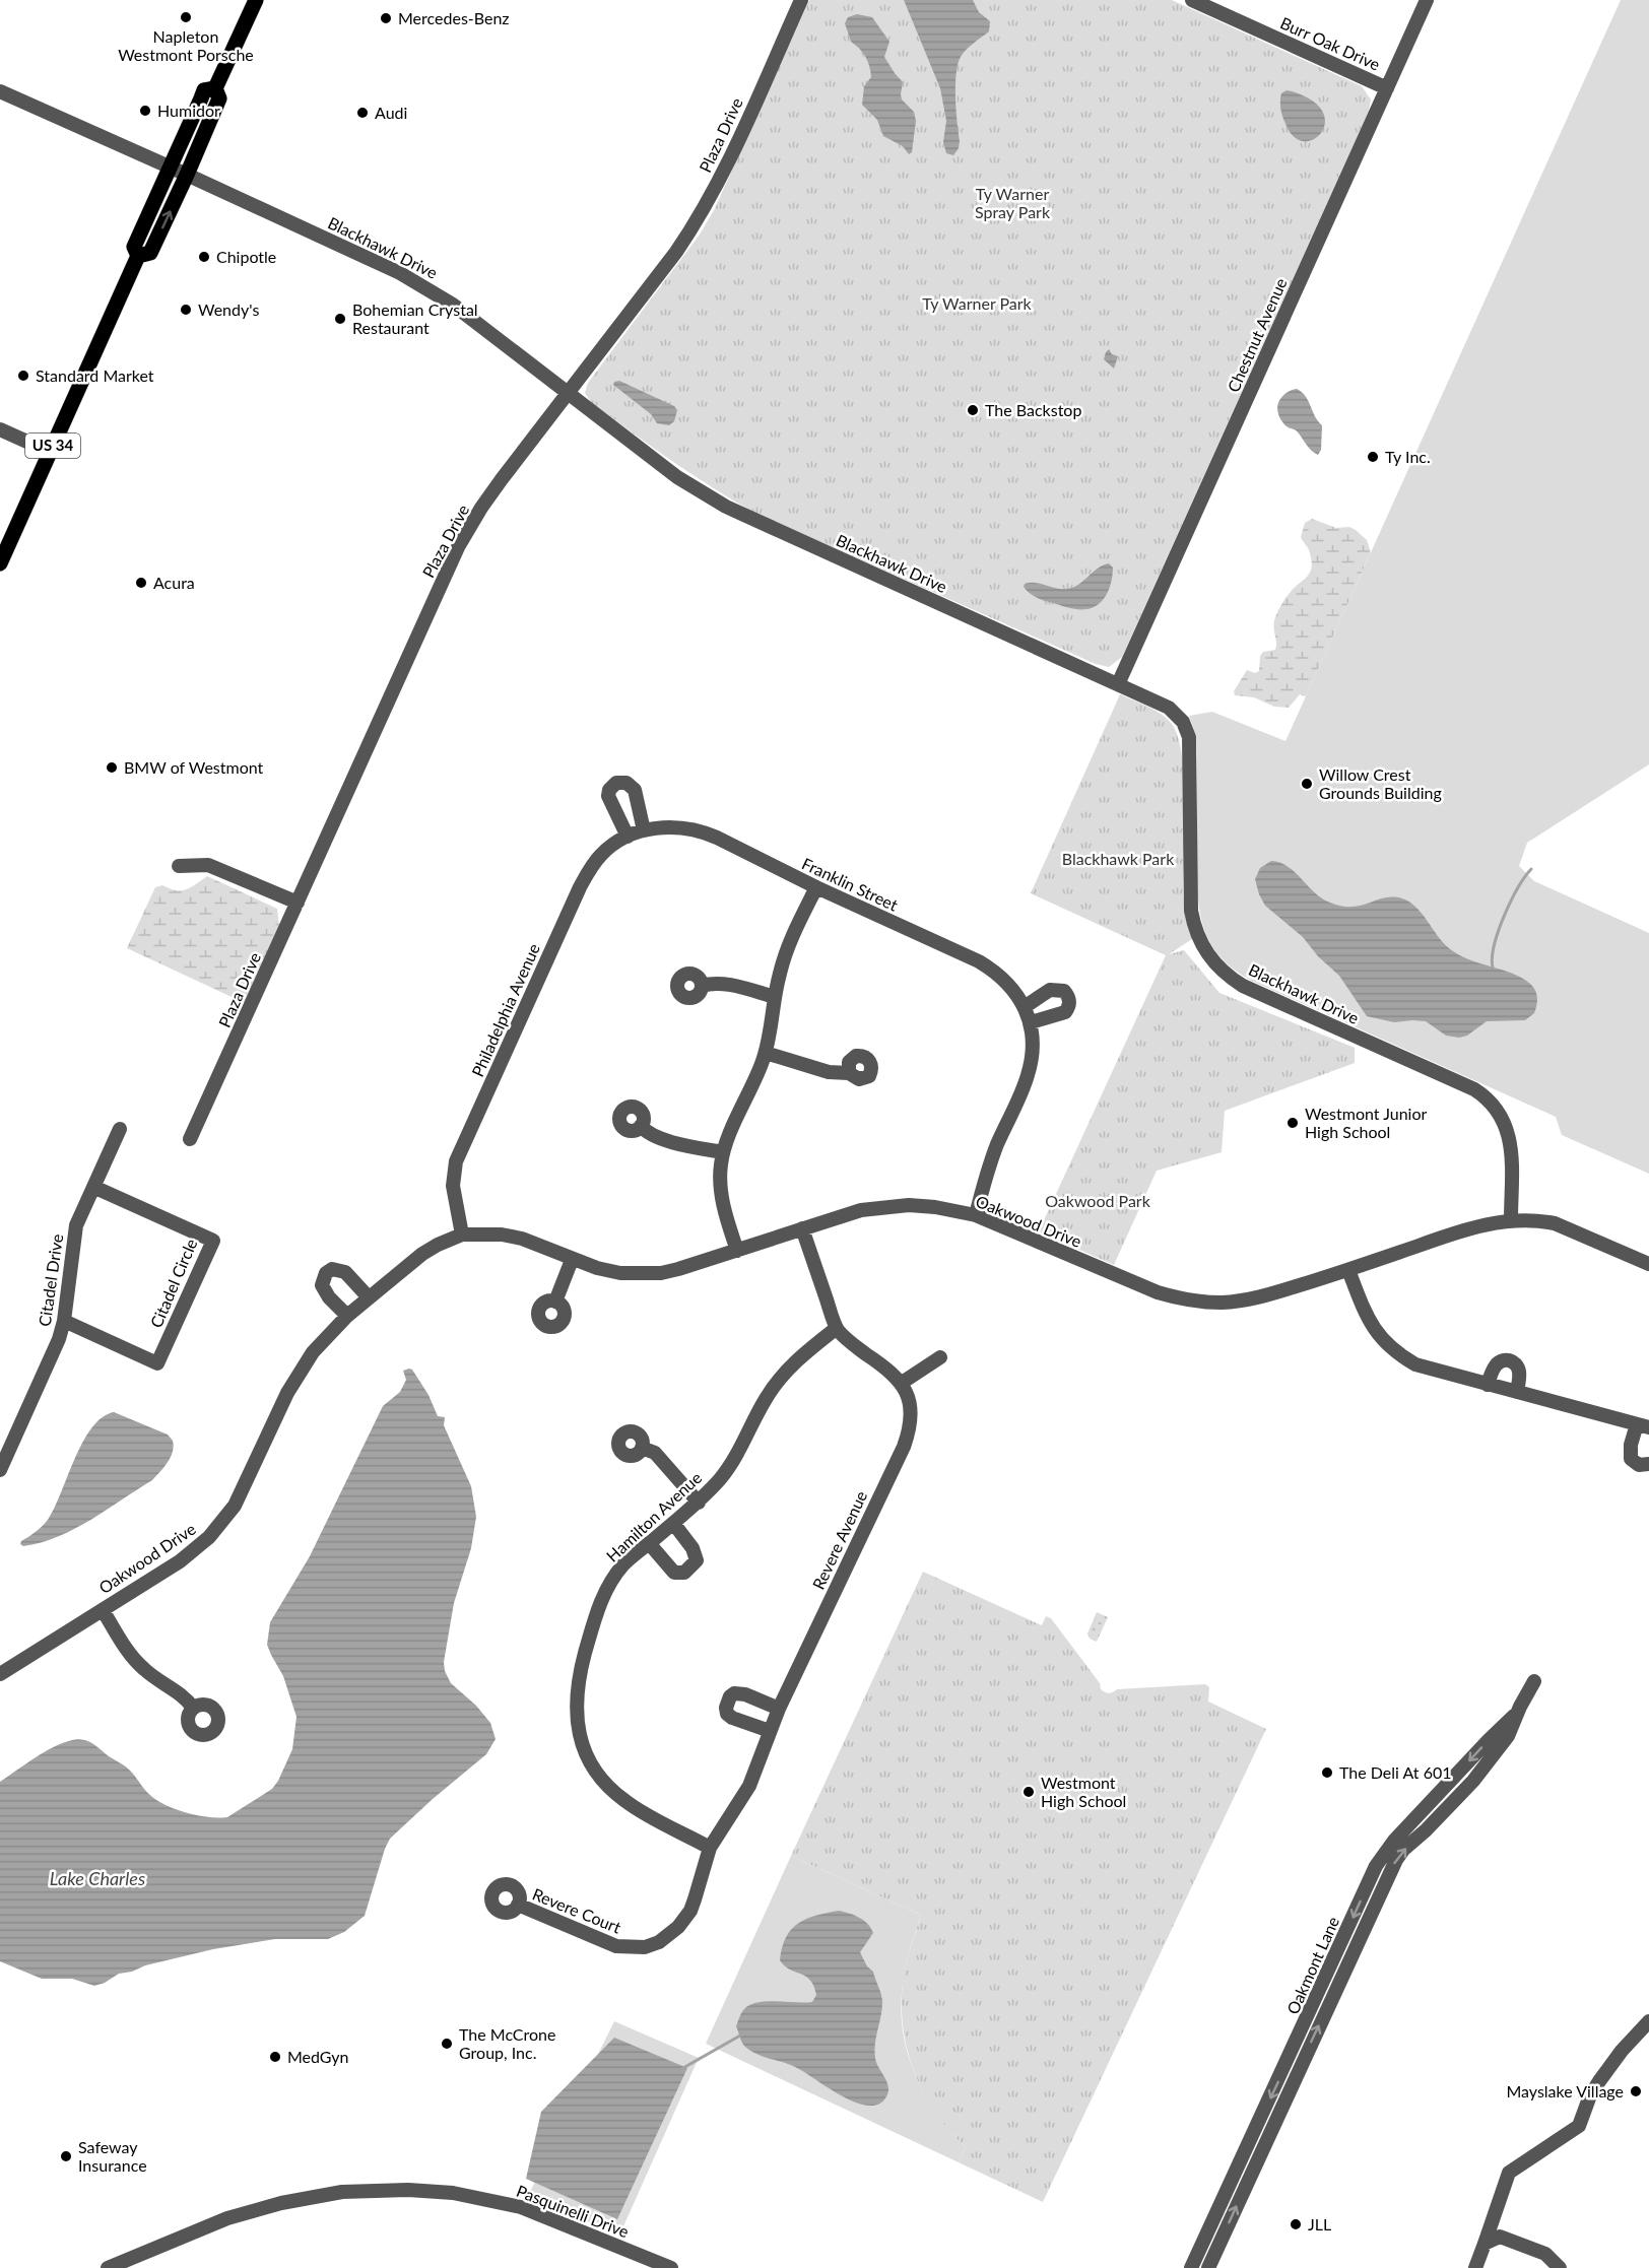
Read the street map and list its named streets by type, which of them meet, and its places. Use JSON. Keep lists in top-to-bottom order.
{
  "streets": {
    "main road": ["US 34"],
    "street": [
      "Burr Oak Drive",
      "Plaza Drive",
      "Blackhawk Drive",
      "Chestnut Avenue",
      "Franklin Street",
      "Philadelphia Avenue",
      "Oakwood Drive",
      "Citadel Drive",
      "Citadel Circle",
      "Hamilton Avenue",
      "Revere Avenue",
      "Revere Court",
      "Oakmont Lane",
      "Pasquinelli Drive"
    ]
  },
  "crossings": [
    ["Burr Oak Drive", "Chestnut Avenue"],
    ["Plaza Drive", "Blackhawk Drive"],
    ["Blackhawk Drive", "Chestnut Avenue"],
    ["Blackhawk Drive", "US 34"],
    ["Blackhawk Drive", "Oakwood Drive"],
    ["Franklin Street", "Philadelphia Avenue"],
    ["Philadelphia Avenue", "Oakwood Drive"],
    ["Citadel Drive", "Citadel Circle"],
    ["Hamilton Avenue", "Revere Avenue"],
    ["Revere Avenue", "Revere Court"]
  ],
  "water": ["Lake Charles"],
  "parks": [
    "Ty Warner Spray Park",
    "Ty Warner Park",
    "Blackhawk Park",
    "Oakwood Park"
  ],
  "places": [
    "Napleton Westmont Porsche",
    "Mercedes-Benz",
    "Humidor",
    "Audi",
    "Chipotle",
    "Wendy's",
    "Bohemian Crystal Restaurant",
    "Standard Market",
    "The Backstop",
    "Ty Inc.",
    "Acura",
    "BMW of Westmont",
    "Willow Crest Grounds Building",
    "Westmont Junior High School",
    "The Deli At 601",
    "Westmont High School",
    "The McCrone Group, Inc.",
    "MedGyn",
    "Mayslake Village",
    "Safeway Insurance",
    "JLL"
  ]
}
